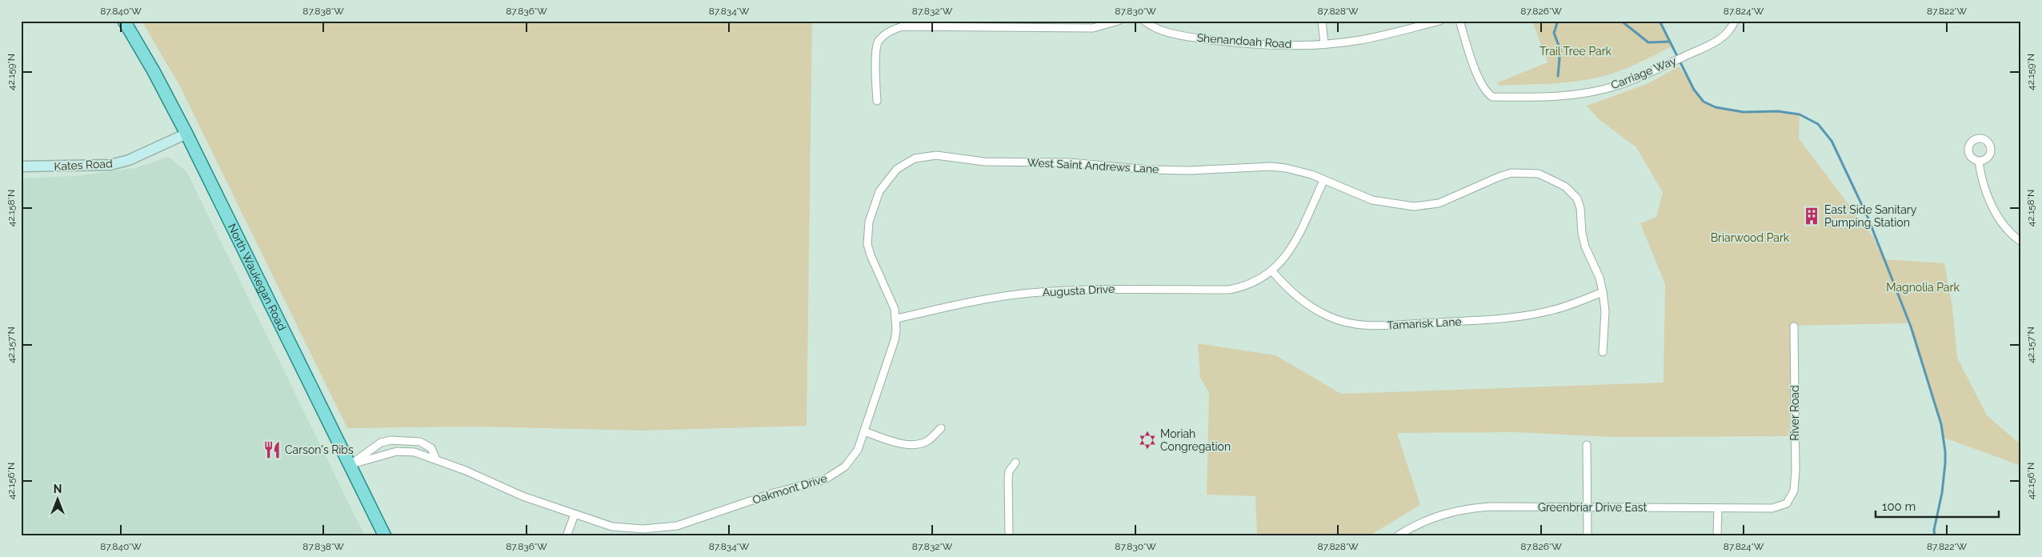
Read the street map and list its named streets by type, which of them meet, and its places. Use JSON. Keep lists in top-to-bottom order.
{
  "streets": {
    "main road": ["North Waukegan Road"],
    "street": [
      "Shenandoah Road",
      "Carriage Way",
      "Kates Road",
      "West Saint Andrews Lane",
      "Augusta Drive",
      "Tamarisk Lane",
      "River Road",
      "Oakmont Drive",
      "Greenbriar Drive East"
    ]
  },
  "crossings": [
    ["Kates Road", "North Waukegan Road"],
    ["West Saint Andrews Lane", "Tamarisk Lane"],
    ["West Saint Andrews Lane", "Oakmont Drive"],
    ["North Waukegan Road", "Oakmont Drive"],
    ["Augusta Drive", "Tamarisk Lane"],
    ["Augusta Drive", "Oakmont Drive"],
    ["River Road", "Greenbriar Drive East"]
  ],
  "parks": ["Trail Tree Park", "Briarwood Park", "Magnolia Park"],
  "places": {
    "building": ["East Side Sanitary Pumping Station"],
    "synagogue": ["Moriah Congregation"],
    "restaurant": ["Carson's Ribs"]
  },
  "scale_bar": "100 m",
  "north": "top",
  "coordinates": [
    "87.840°W",
    "87.838°W",
    "87.836°W",
    "87.834°W",
    "87.832°W",
    "87.830°W",
    "87.828°W",
    "87.826°W",
    "87.824°W",
    "87.822°W",
    "42.159°N",
    "42.158°N",
    "42.157°N",
    "42.156°N"
  ]
}
